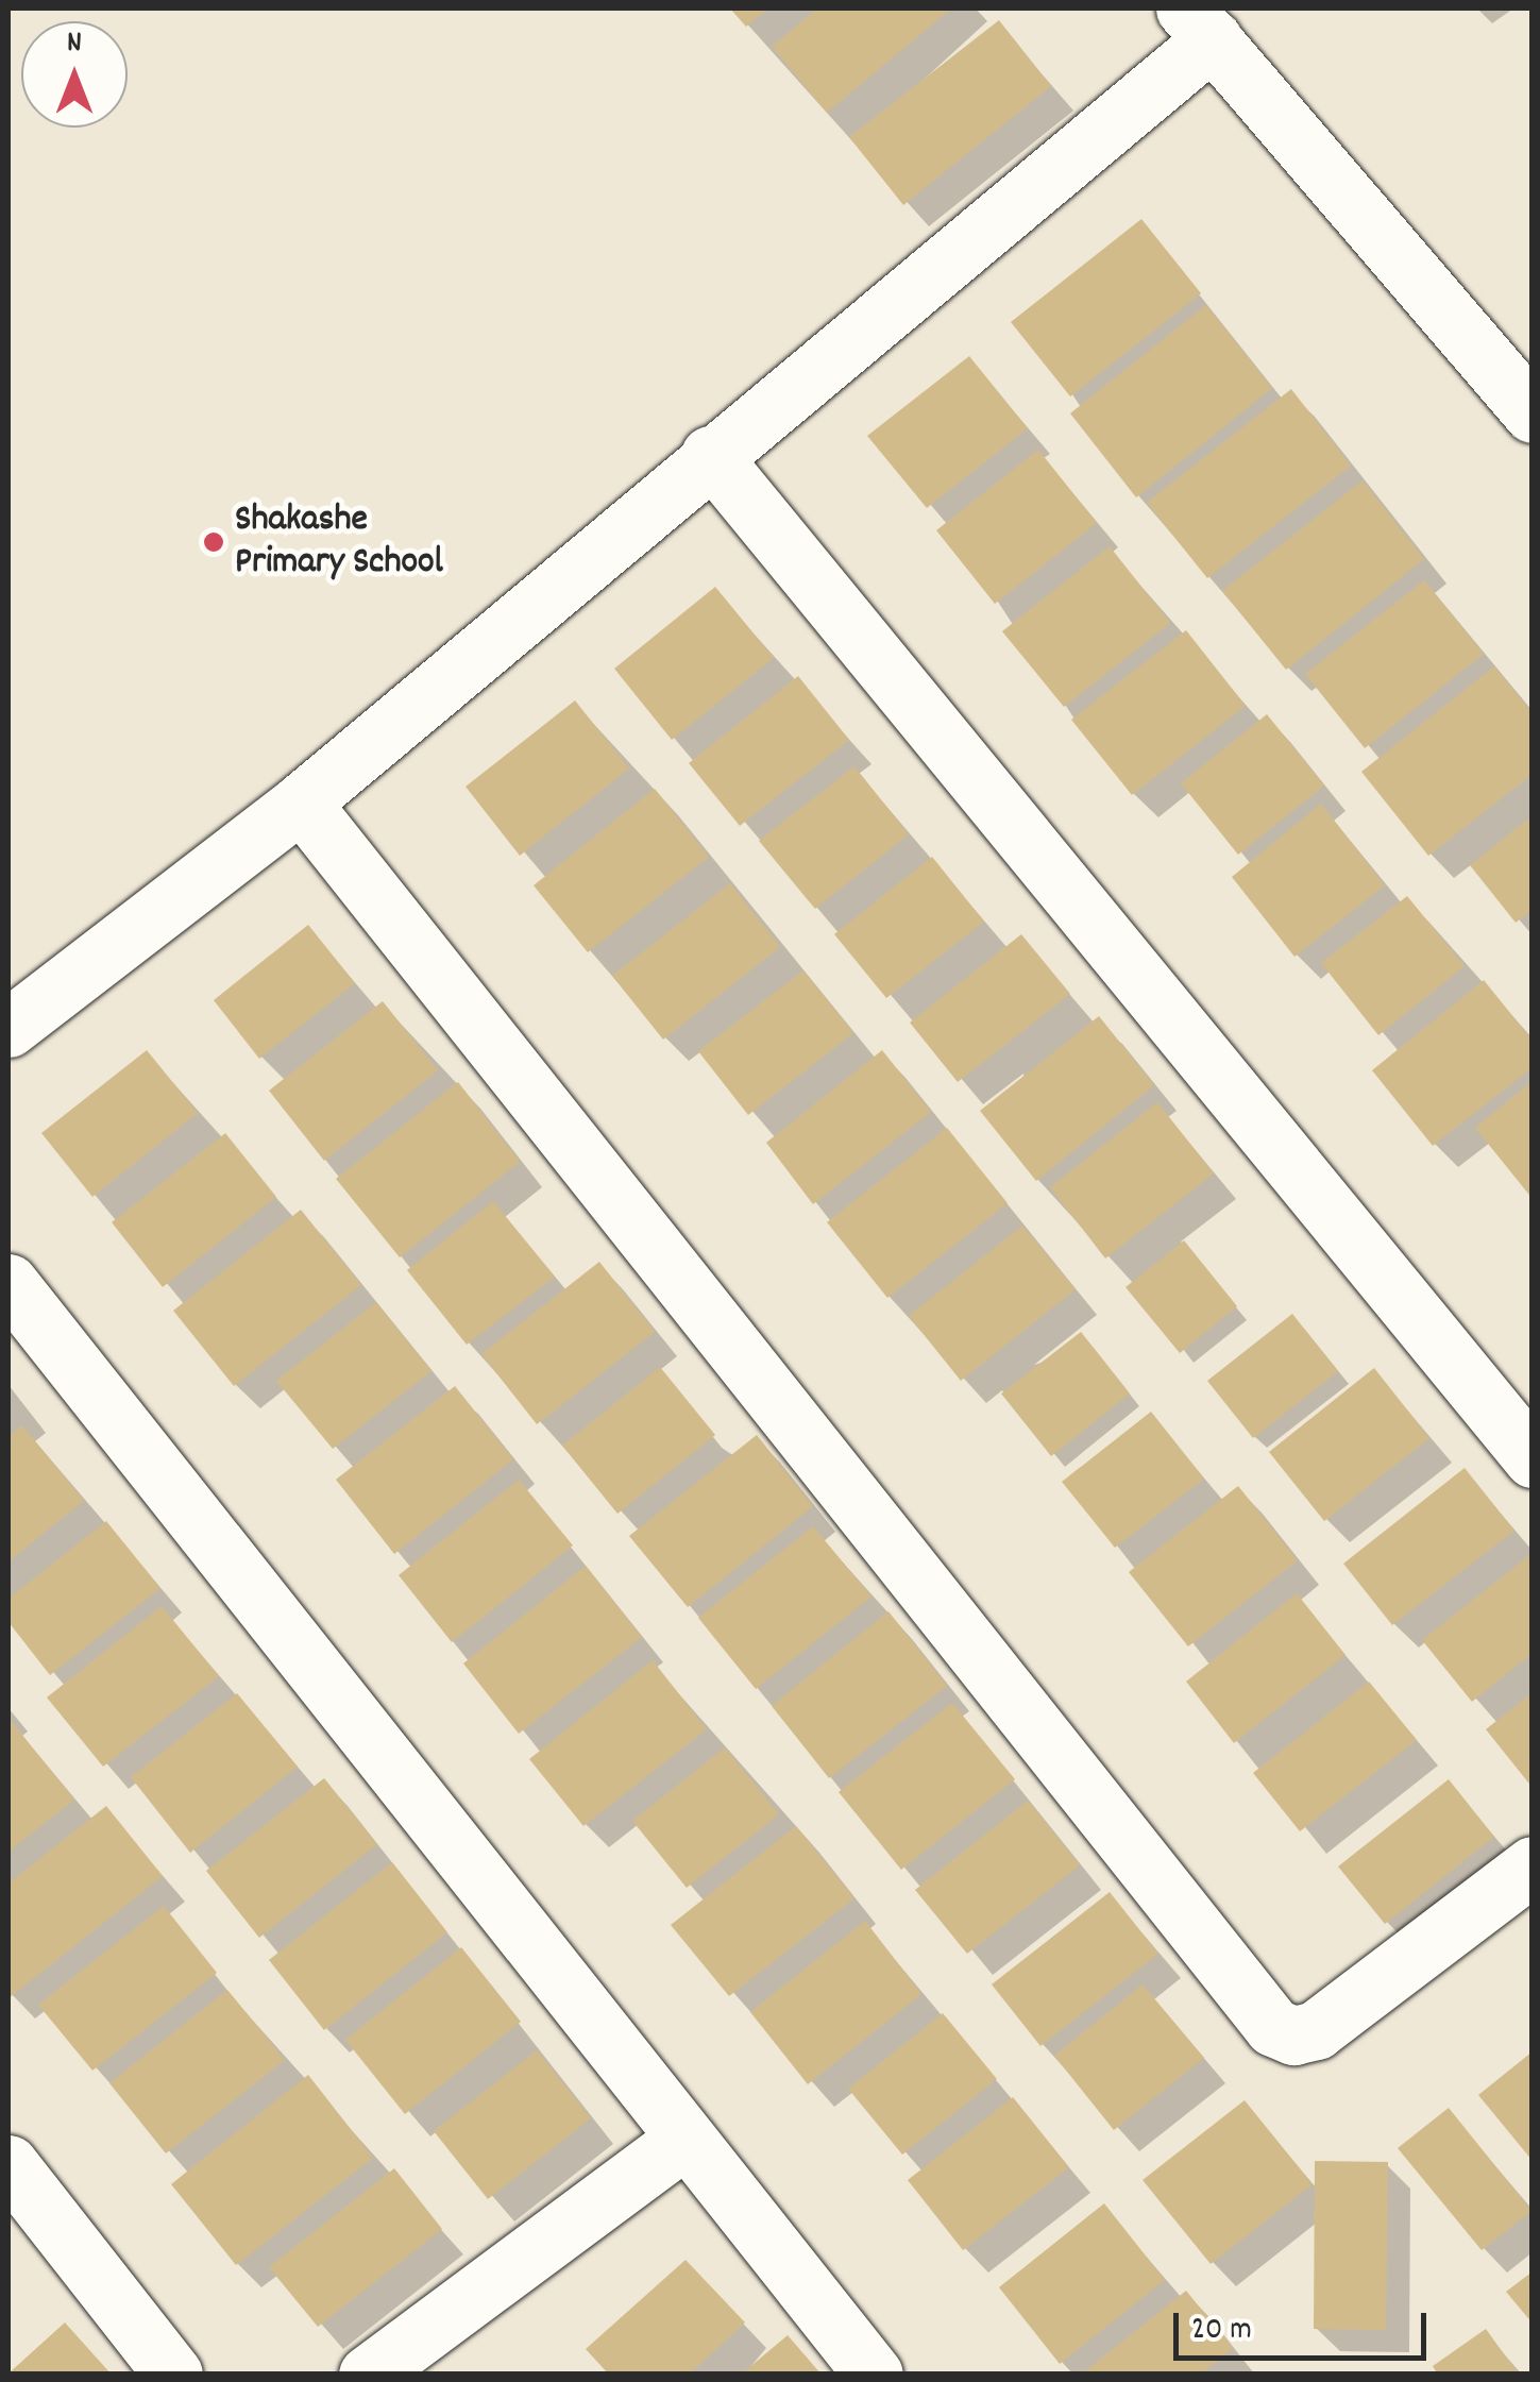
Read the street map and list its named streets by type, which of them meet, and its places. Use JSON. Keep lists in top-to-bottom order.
{
  "places": ["Shakashe Primary School"],
  "scale_bar": "20 m",
  "north": "top"
}
